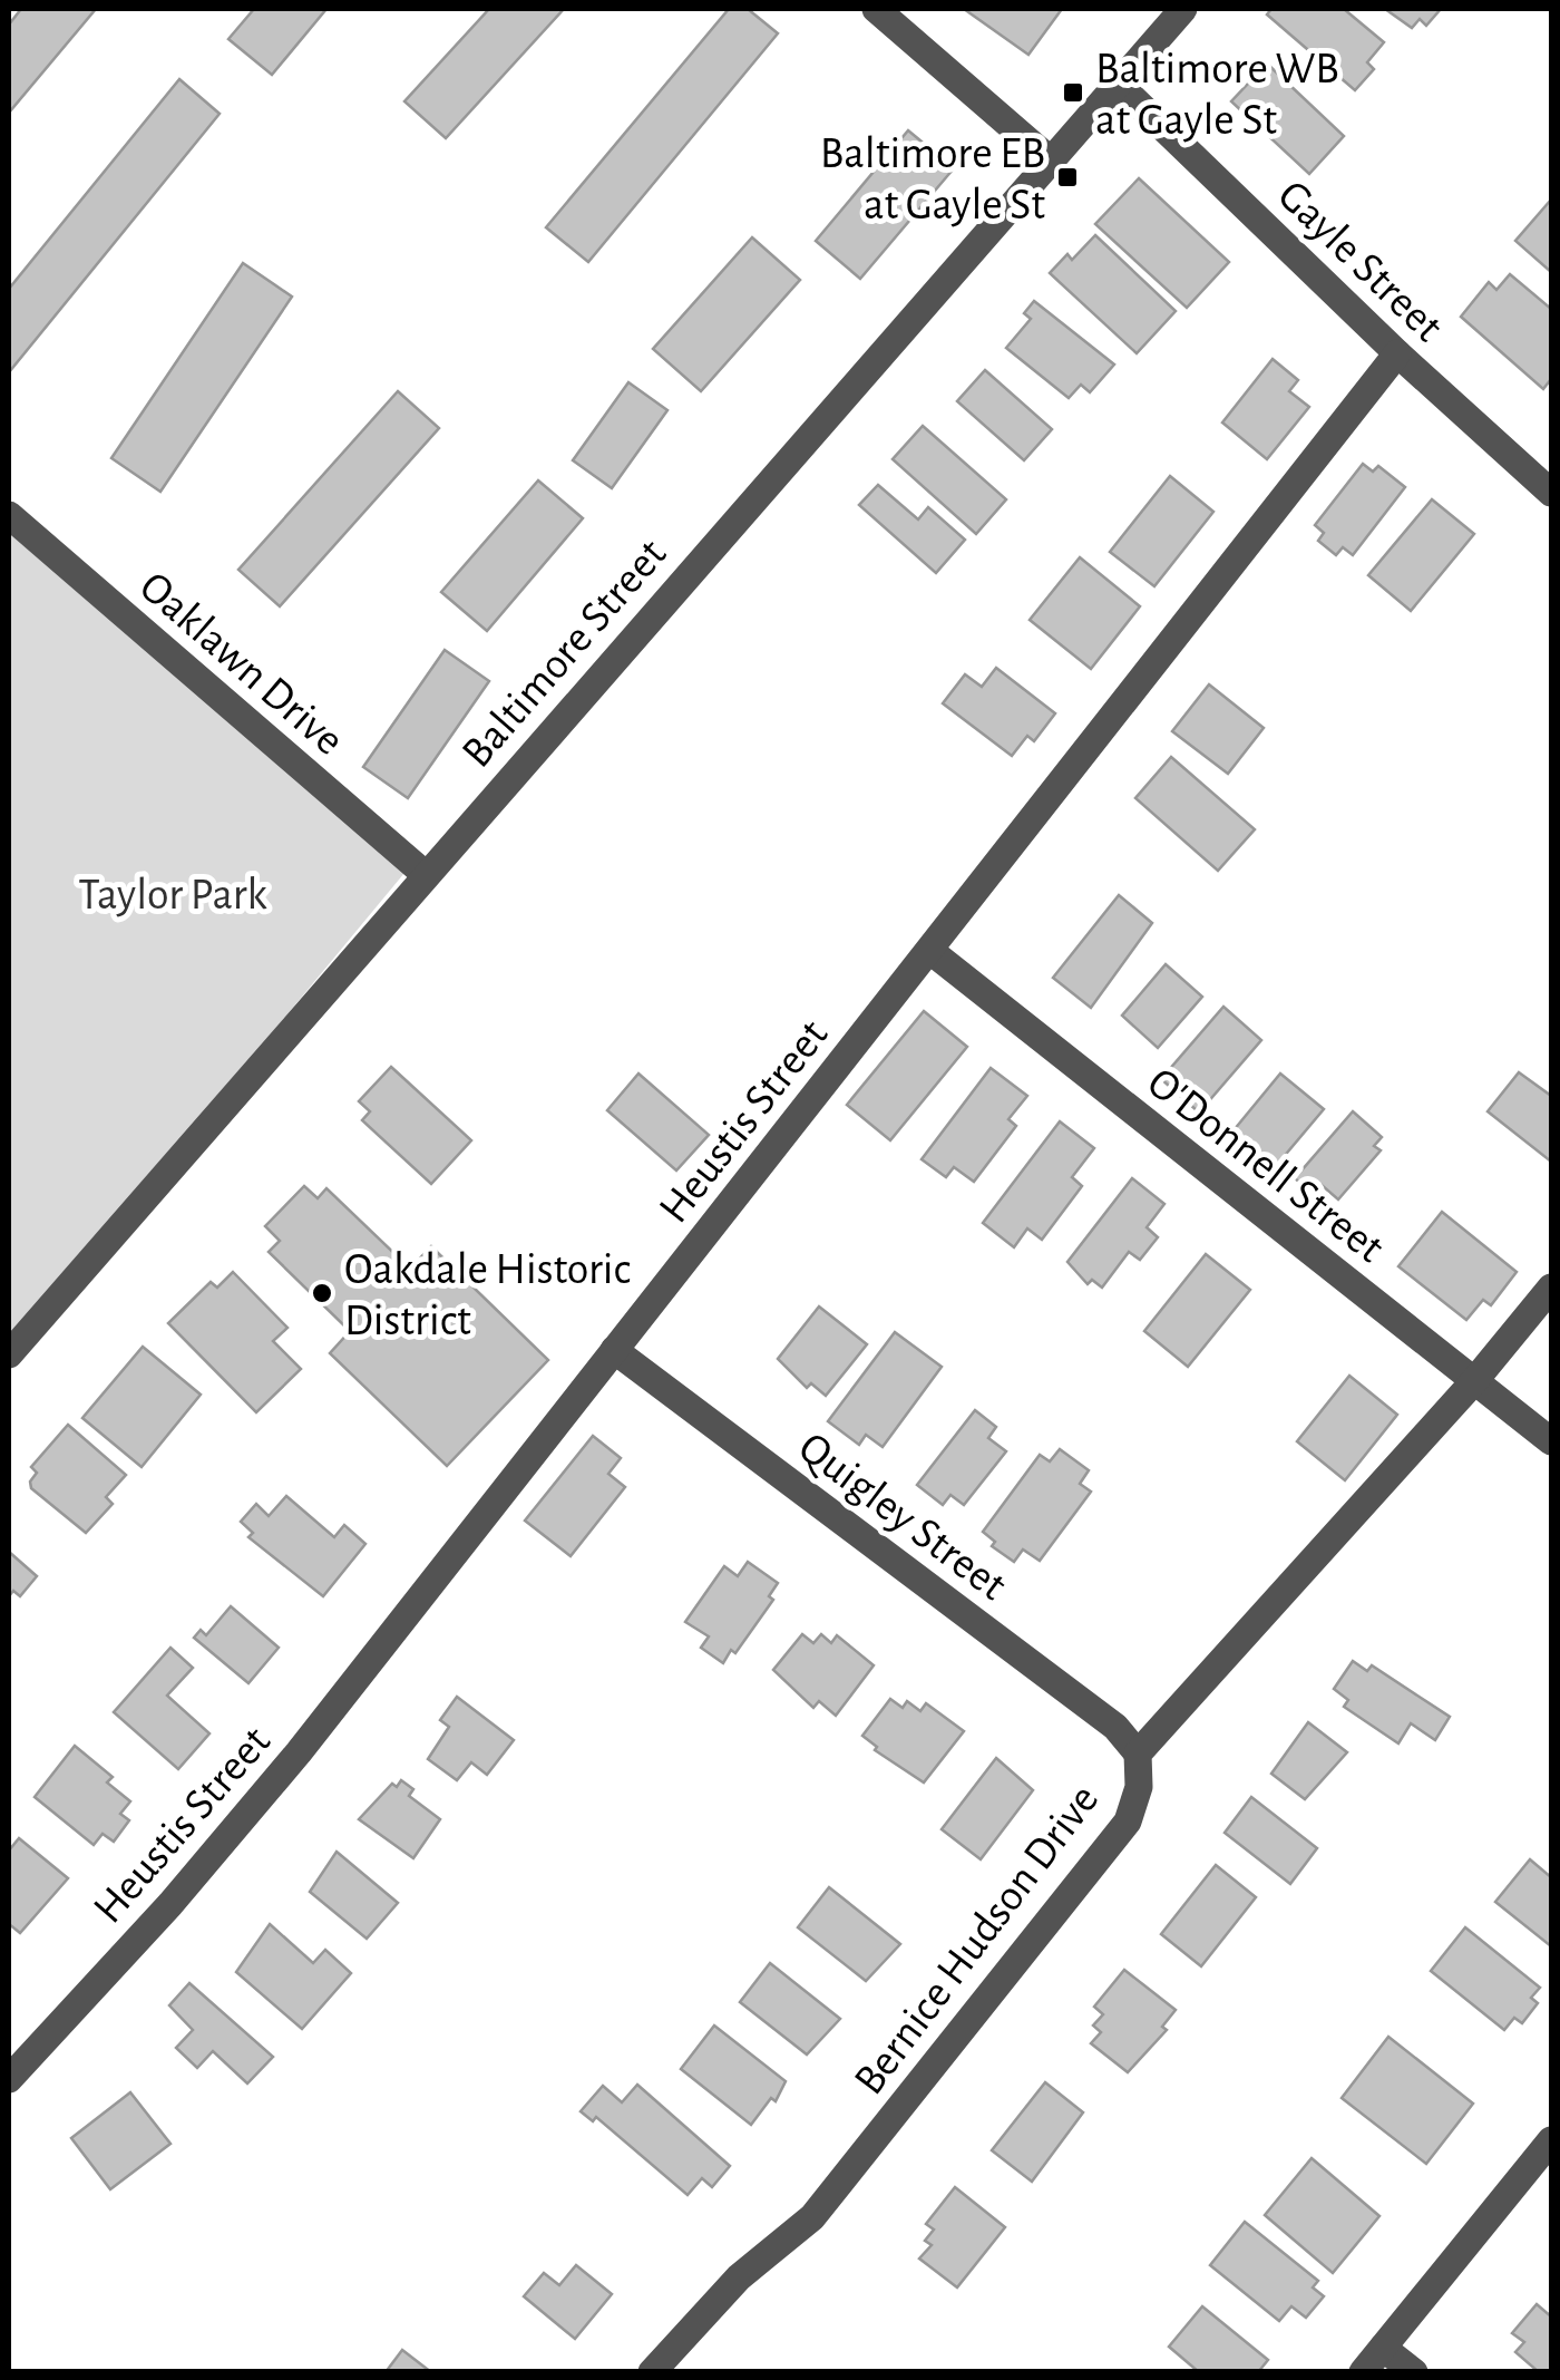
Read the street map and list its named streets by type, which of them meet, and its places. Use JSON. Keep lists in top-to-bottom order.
{
  "streets": {
    "street": [
      "Gayle Street",
      "Baltimore Street",
      "Oaklawn Drive",
      "Heustis Street",
      "O'Donnell Street",
      "Quigley Street",
      "Bernice Hudson Drive"
    ]
  },
  "crossings": [
    ["Gayle Street", "Baltimore Street"],
    ["Gayle Street", "Heustis Street"],
    ["Baltimore Street", "Oaklawn Drive"],
    ["Heustis Street", "O'Donnell Street"],
    ["Heustis Street", "Quigley Street"],
    ["O'Donnell Street", "Bernice Hudson Drive"],
    ["Quigley Street", "Bernice Hudson Drive"]
  ],
  "parks": ["Taylor Park"],
  "places": {
    "transit": ["Baltimore WB at Gayle St", "Baltimore EB at Gayle St"],
    "other": ["Oakdale Historic District"]
  }
}
